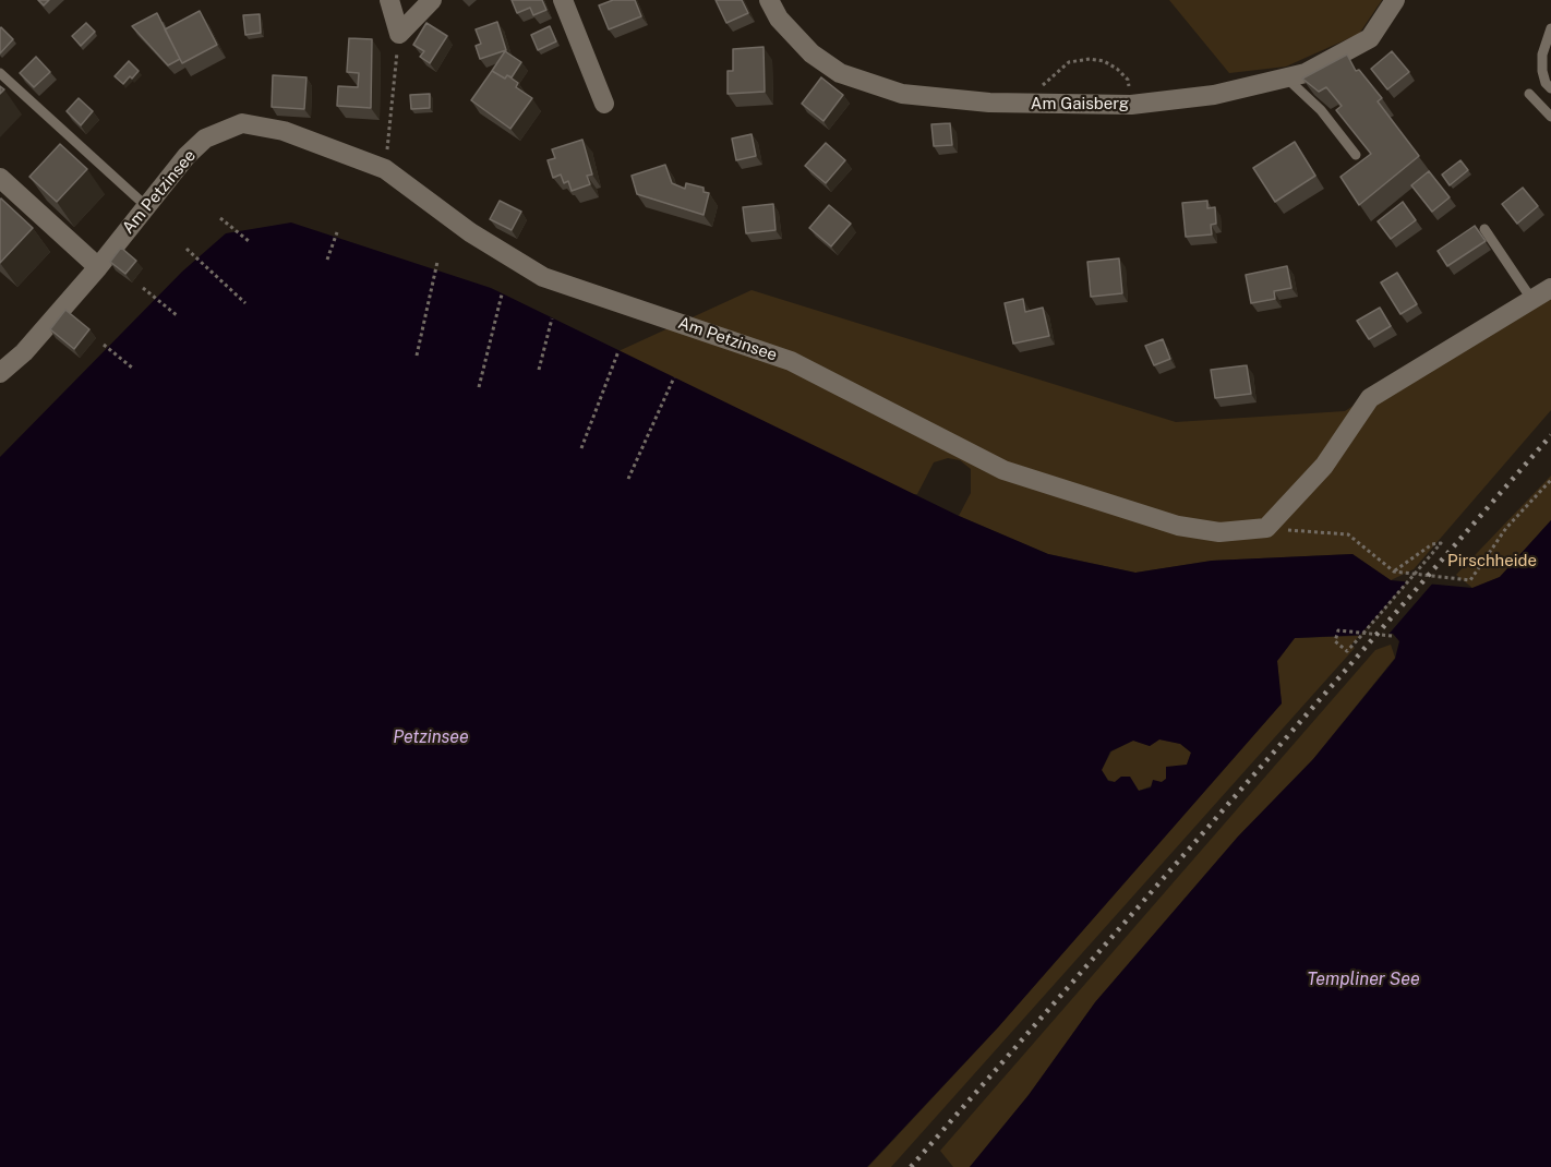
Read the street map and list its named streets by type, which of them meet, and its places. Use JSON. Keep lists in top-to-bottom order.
{
  "streets": {
    "street": ["Am Gaisberg", "Am Petzinsee"]
  },
  "water": ["Petzinsee", "Templiner See"],
  "parks": ["Pirschheide"]
}
